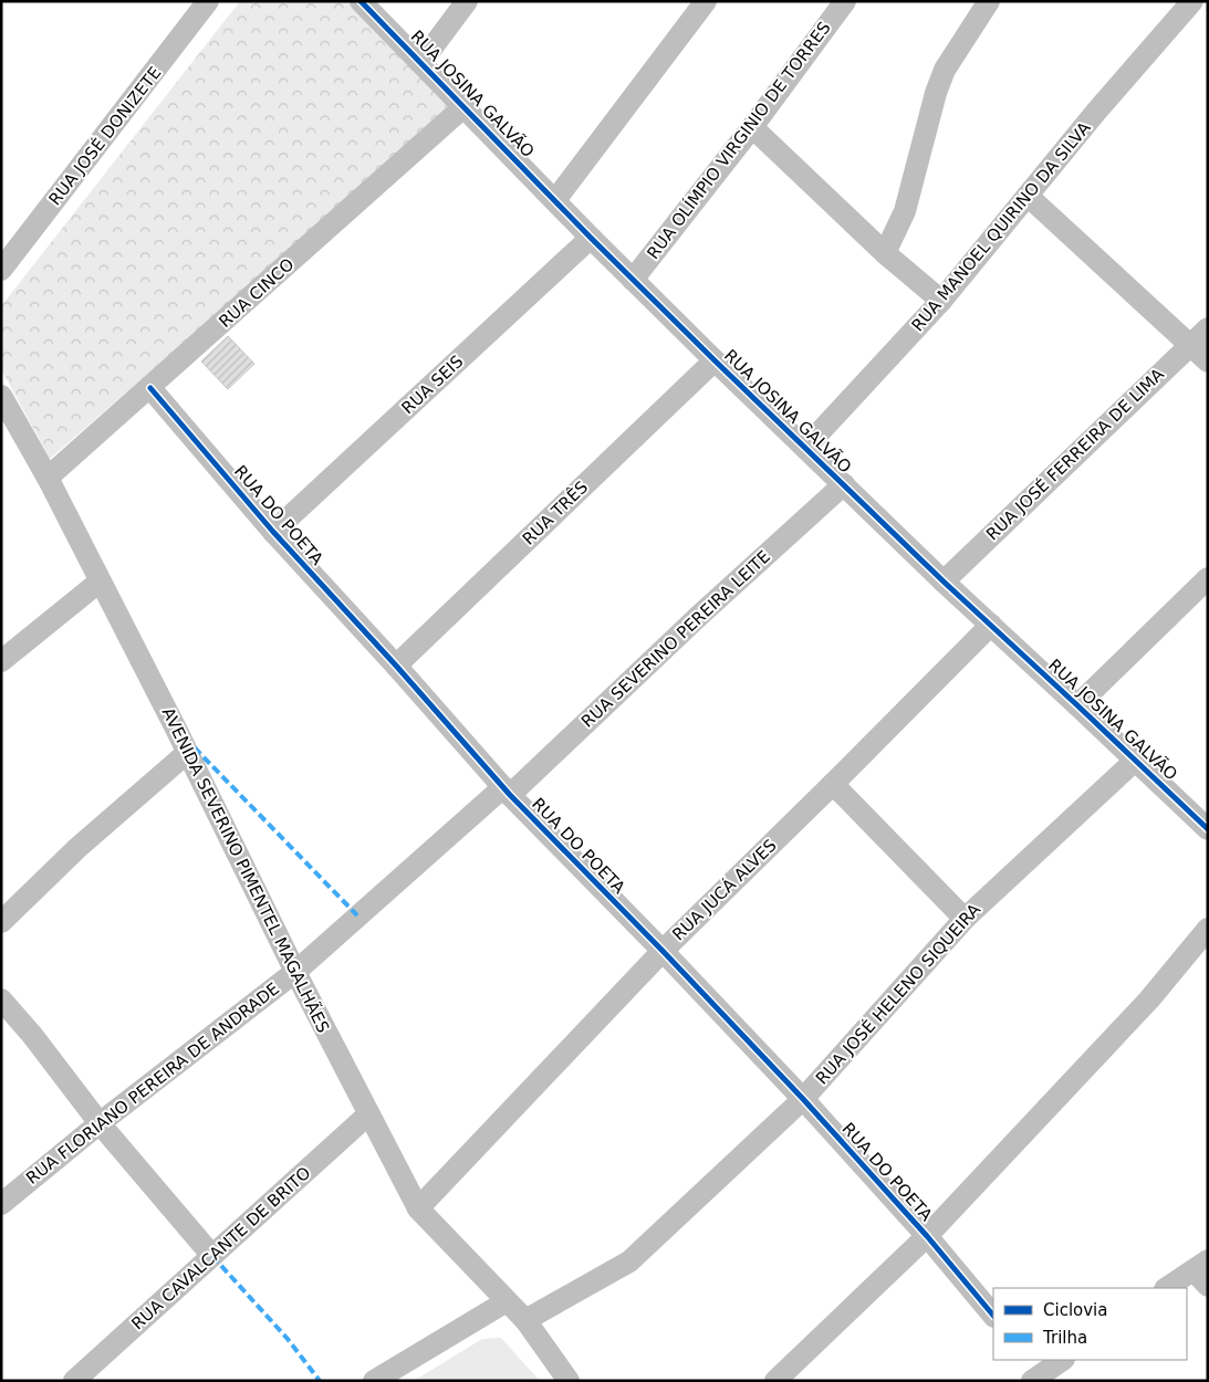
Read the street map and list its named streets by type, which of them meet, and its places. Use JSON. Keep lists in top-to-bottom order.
{
  "streets": {
    "street": [
      "RUA JOSINA GALVÃO",
      "RUA JOSÉ DONIZETE",
      "RUA OLÍMPIO VIRGINIO DE TORRES",
      "RUA MANOEL QUIRINO DA SILVA",
      "RUA CINCO",
      "RUA SEIS",
      "RUA JOSÉ FERREIRA DE LIMA",
      "RUA TRÊS",
      "RUA DO POETA",
      "RUA SEVERINO PEREIRA LEITE",
      "AVENIDA SEVERINO PIMENTEL MAGALHÃES",
      "RUA JUCÁ ALVES",
      "RUA JOSÉ HELENO SIQUEIRA",
      "RUA FLORIANO PEREIRA DE ANDRADE",
      "RUA CAVALCANTE DE BRITO"
    ]
  },
  "crossings": [
    ["RUA JOSINA GALVÃO", "RUA OLÍMPIO VIRGINIO DE TORRES"],
    ["RUA JOSINA GALVÃO", "RUA MANOEL QUIRINO DA SILVA"],
    ["RUA JOSINA GALVÃO", "RUA CINCO"],
    ["RUA JOSINA GALVÃO", "RUA SEIS"],
    ["RUA JOSINA GALVÃO", "RUA JOSÉ FERREIRA DE LIMA"],
    ["RUA JOSINA GALVÃO", "RUA TRÊS"],
    ["RUA JOSINA GALVÃO", "RUA SEVERINO PEREIRA LEITE"],
    ["RUA JOSINA GALVÃO", "RUA JUCÁ ALVES"],
    ["RUA JOSINA GALVÃO", "RUA JOSÉ HELENO SIQUEIRA"],
    ["RUA CINCO", "RUA DO POETA"],
    ["RUA CINCO", "AVENIDA SEVERINO PIMENTEL MAGALHÃES"],
    ["RUA SEIS", "RUA DO POETA"],
    ["RUA TRÊS", "RUA DO POETA"],
    ["RUA DO POETA", "RUA SEVERINO PEREIRA LEITE"],
    ["RUA DO POETA", "RUA JUCÁ ALVES"],
    ["RUA DO POETA", "RUA JOSÉ HELENO SIQUEIRA"],
    ["RUA DO POETA", "RUA FLORIANO PEREIRA DE ANDRADE"],
    ["RUA SEVERINO PEREIRA LEITE", "RUA FLORIANO PEREIRA DE ANDRADE"],
    ["AVENIDA SEVERINO PIMENTEL MAGALHÃES", "RUA JUCÁ ALVES"],
    ["AVENIDA SEVERINO PIMENTEL MAGALHÃES", "RUA JOSÉ HELENO SIQUEIRA"],
    ["AVENIDA SEVERINO PIMENTEL MAGALHÃES", "RUA FLORIANO PEREIRA DE ANDRADE"],
    ["AVENIDA SEVERINO PIMENTEL MAGALHÃES", "RUA CAVALCANTE DE BRITO"]
  ],
  "legend": ["Ciclovia", "Trilha"]
}
